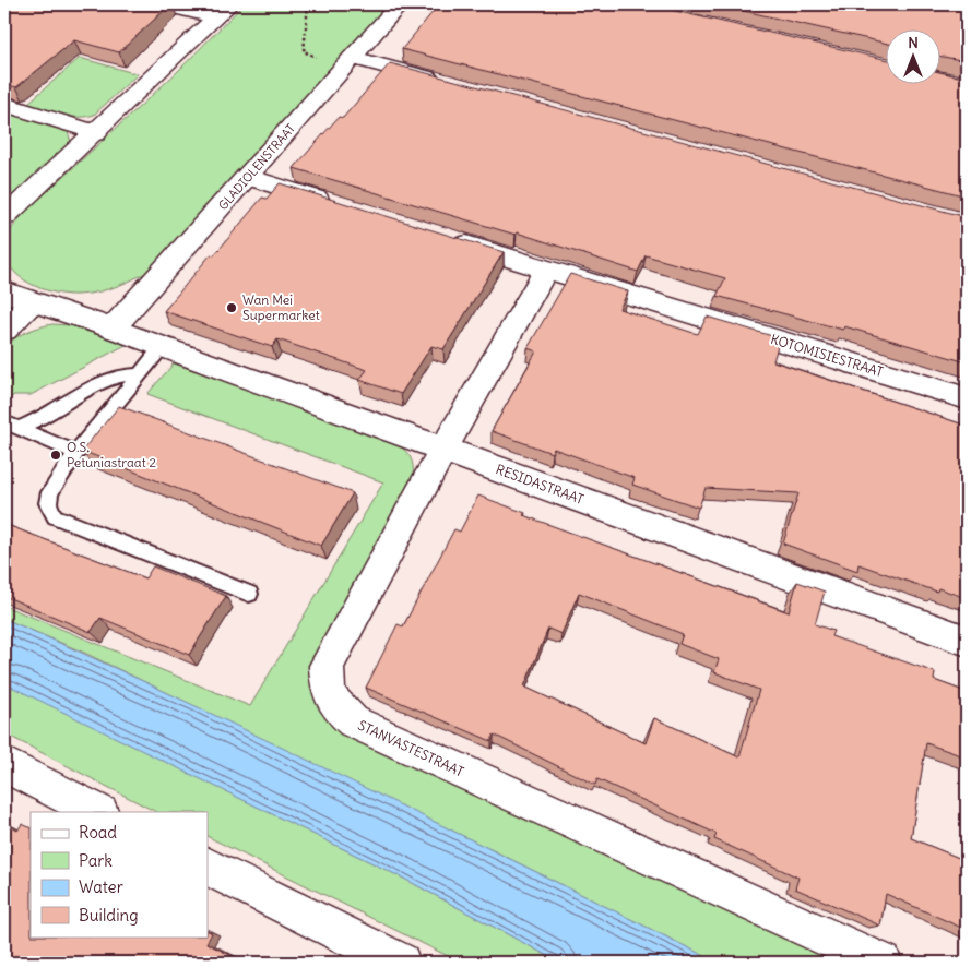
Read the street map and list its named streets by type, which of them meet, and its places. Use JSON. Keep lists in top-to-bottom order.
{
  "streets": {
    "street": [
      "GLADIOLENSTRAAT",
      "KOTOMISIESTRAAT",
      "RESIDASTRAAT",
      "STANVASTESTRAAT"
    ]
  },
  "crossings": [
    ["GLADIOLENSTRAAT", "RESIDASTRAAT"],
    ["KOTOMISIESTRAAT", "STANVASTESTRAAT"],
    ["RESIDASTRAAT", "STANVASTESTRAAT"]
  ],
  "places": ["Wan Mei Supermarket", "O.S. Petuniastraat 2"],
  "legend": [
    "Road",
    "Park",
    "Water",
    "Building"
  ],
  "north": "top"
}
